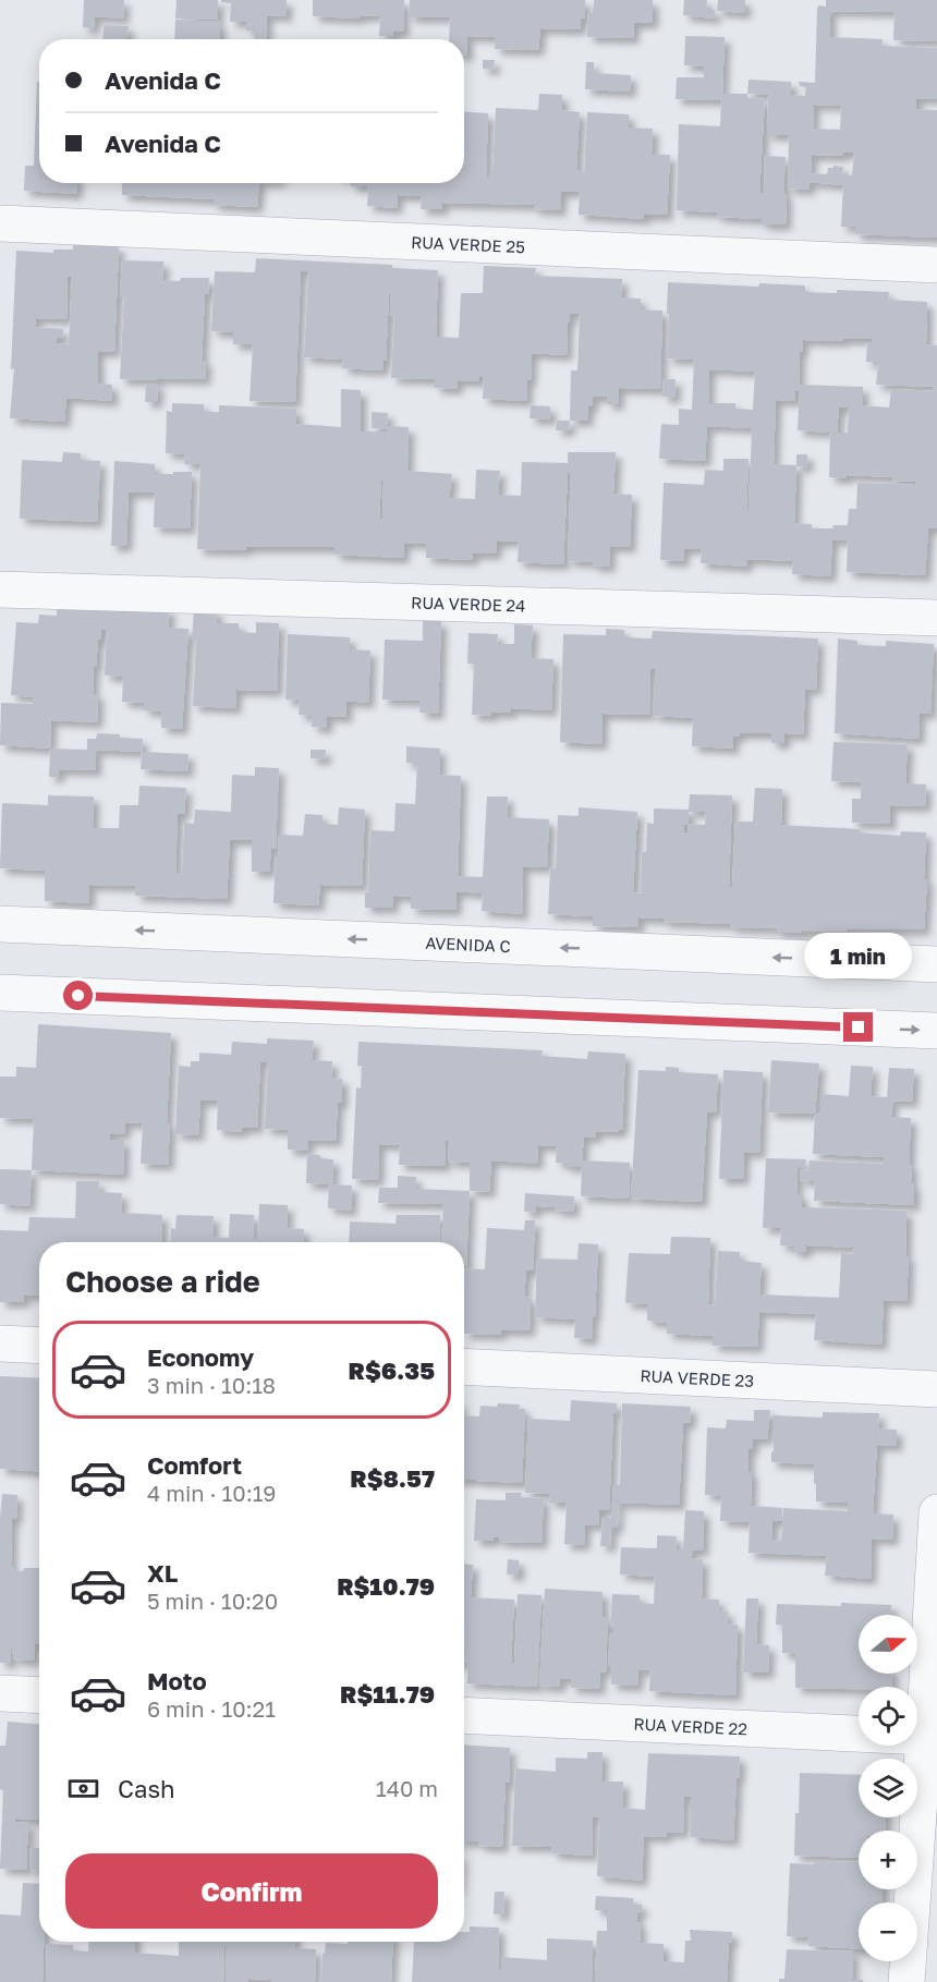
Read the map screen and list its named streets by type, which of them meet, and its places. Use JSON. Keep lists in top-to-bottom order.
{
  "streets": {
    "street": [
      "RUA VERDE 25",
      "RUA VERDE 24",
      "AVENIDA C",
      "RUA VERDE 23",
      "RUA VERDE 22"
    ]
  },
  "north": "right",
  "page": {
    "banner": ["Avenida C", "Avenida C"],
    "bubble": "1 min",
    "heading": "Choose a ride",
    "list": [
      {
        "name": "Economy",
        "note": "3 min · 10:18",
        "value": "R$6.35"
      },
      {
        "name": "Comfort",
        "note": "4 min · 10:19",
        "value": "R$8.57"
      },
      {
        "name": "XL",
        "note": "5 min · 10:20",
        "value": "R$10.79"
      },
      {
        "name": "Moto",
        "note": "6 min · 10:21",
        "value": "R$11.79"
      }
    ],
    "map_buttons": ["+", "−"],
    "pay": ["Cash", "140 m"],
    "buttons": "Confirm"
  }
}
